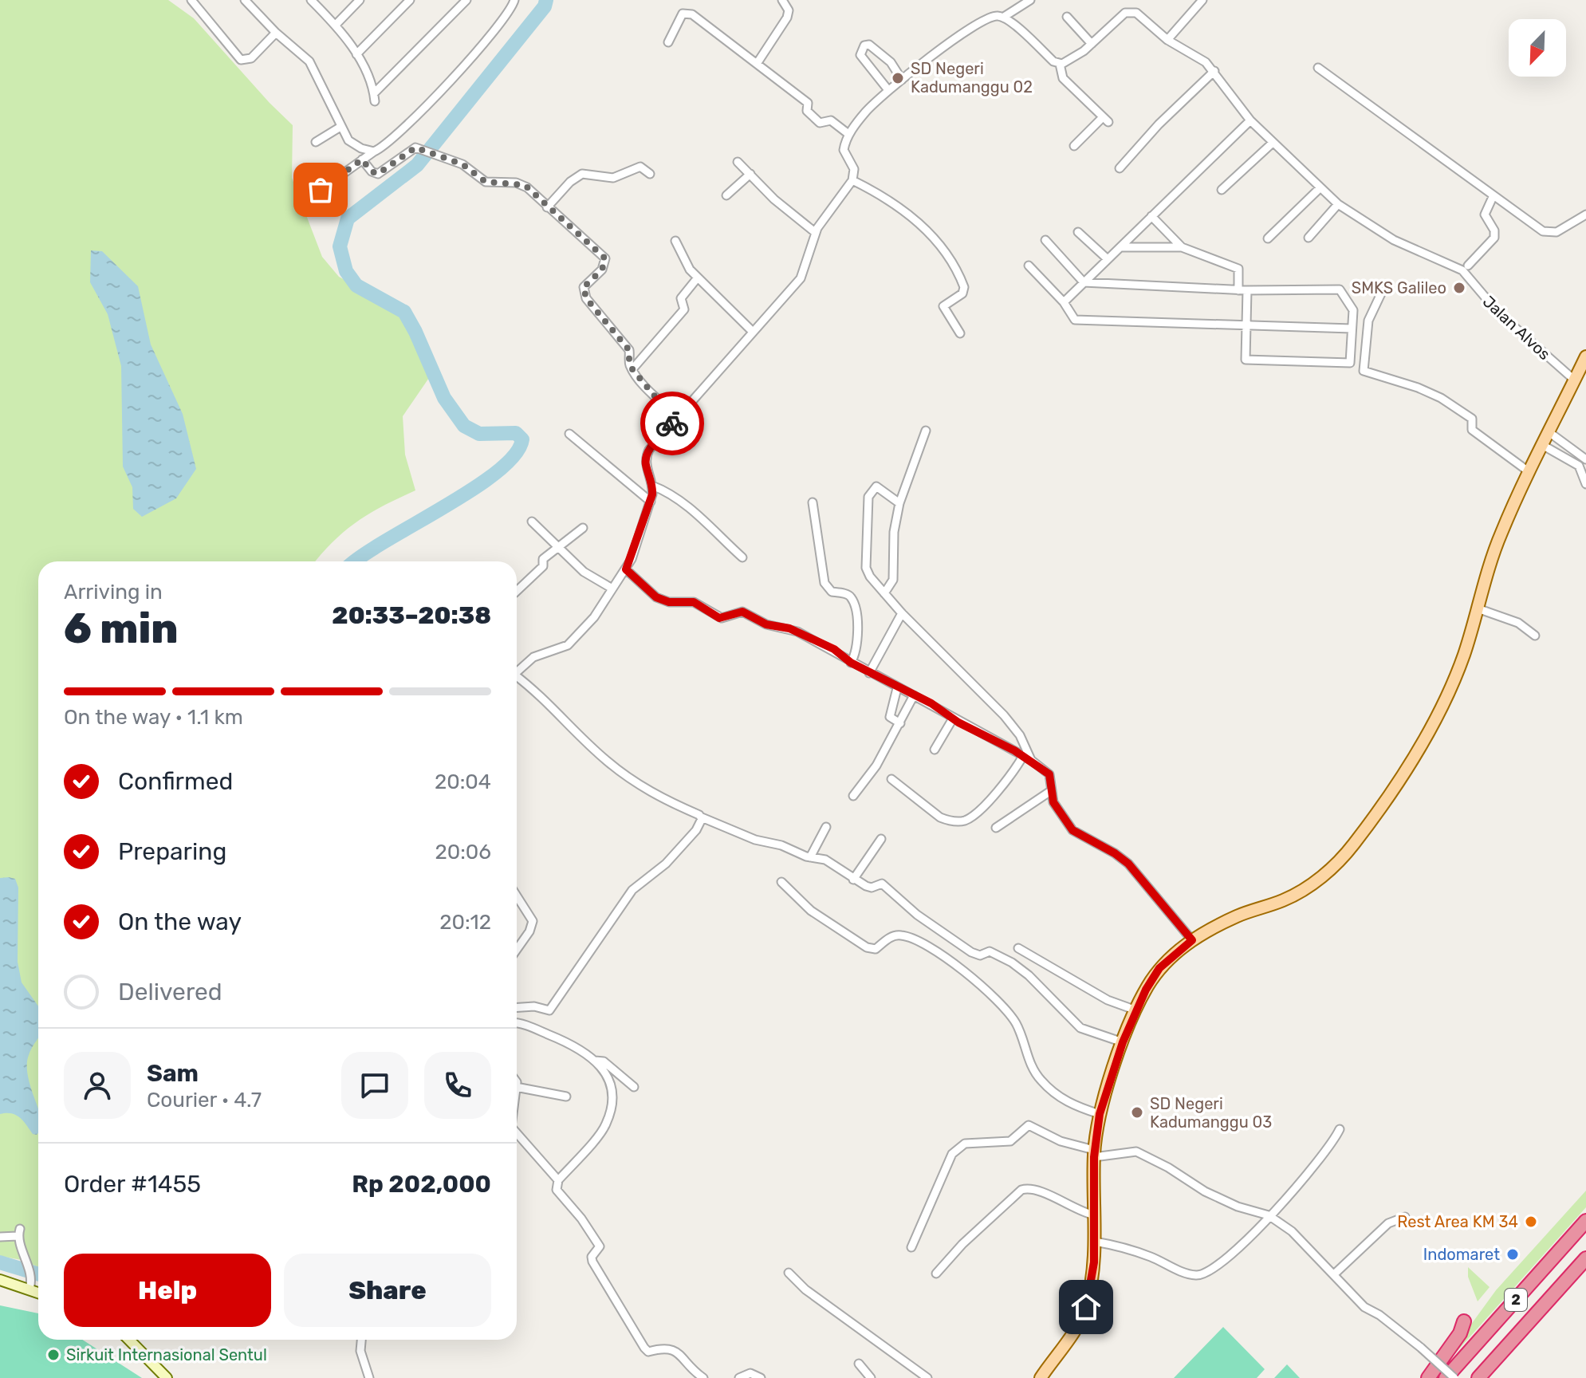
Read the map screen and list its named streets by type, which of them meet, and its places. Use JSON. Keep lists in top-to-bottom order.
{
  "streets": {
    "highway": ["2"],
    "street": ["Jalan Alvos"]
  },
  "places": [
    "SD Negeri Kadumanggu 02",
    "SMKS Galileo",
    "SD Negeri Kadumanggu 03",
    "Rest Area KM 34",
    "Indomaret",
    "Sirkuit Internasional Sentul"
  ],
  "north": "bottom left",
  "page": {
    "heading": ["6 min", "Arriving in", "20:33–20:38"],
    "panel": [
      "Sam",
      "Courier · 4.7",
      "Order #1455",
      "Rp 202,000"
    ],
    "bar": "On the way · 1.1 km",
    "list": [
      ["Confirmed", "20:04"],
      ["Preparing", "20:06"],
      ["On the way", "20:12"],
      "Delivered"
    ],
    "buttons": ["Help", "Share"]
  }
}
